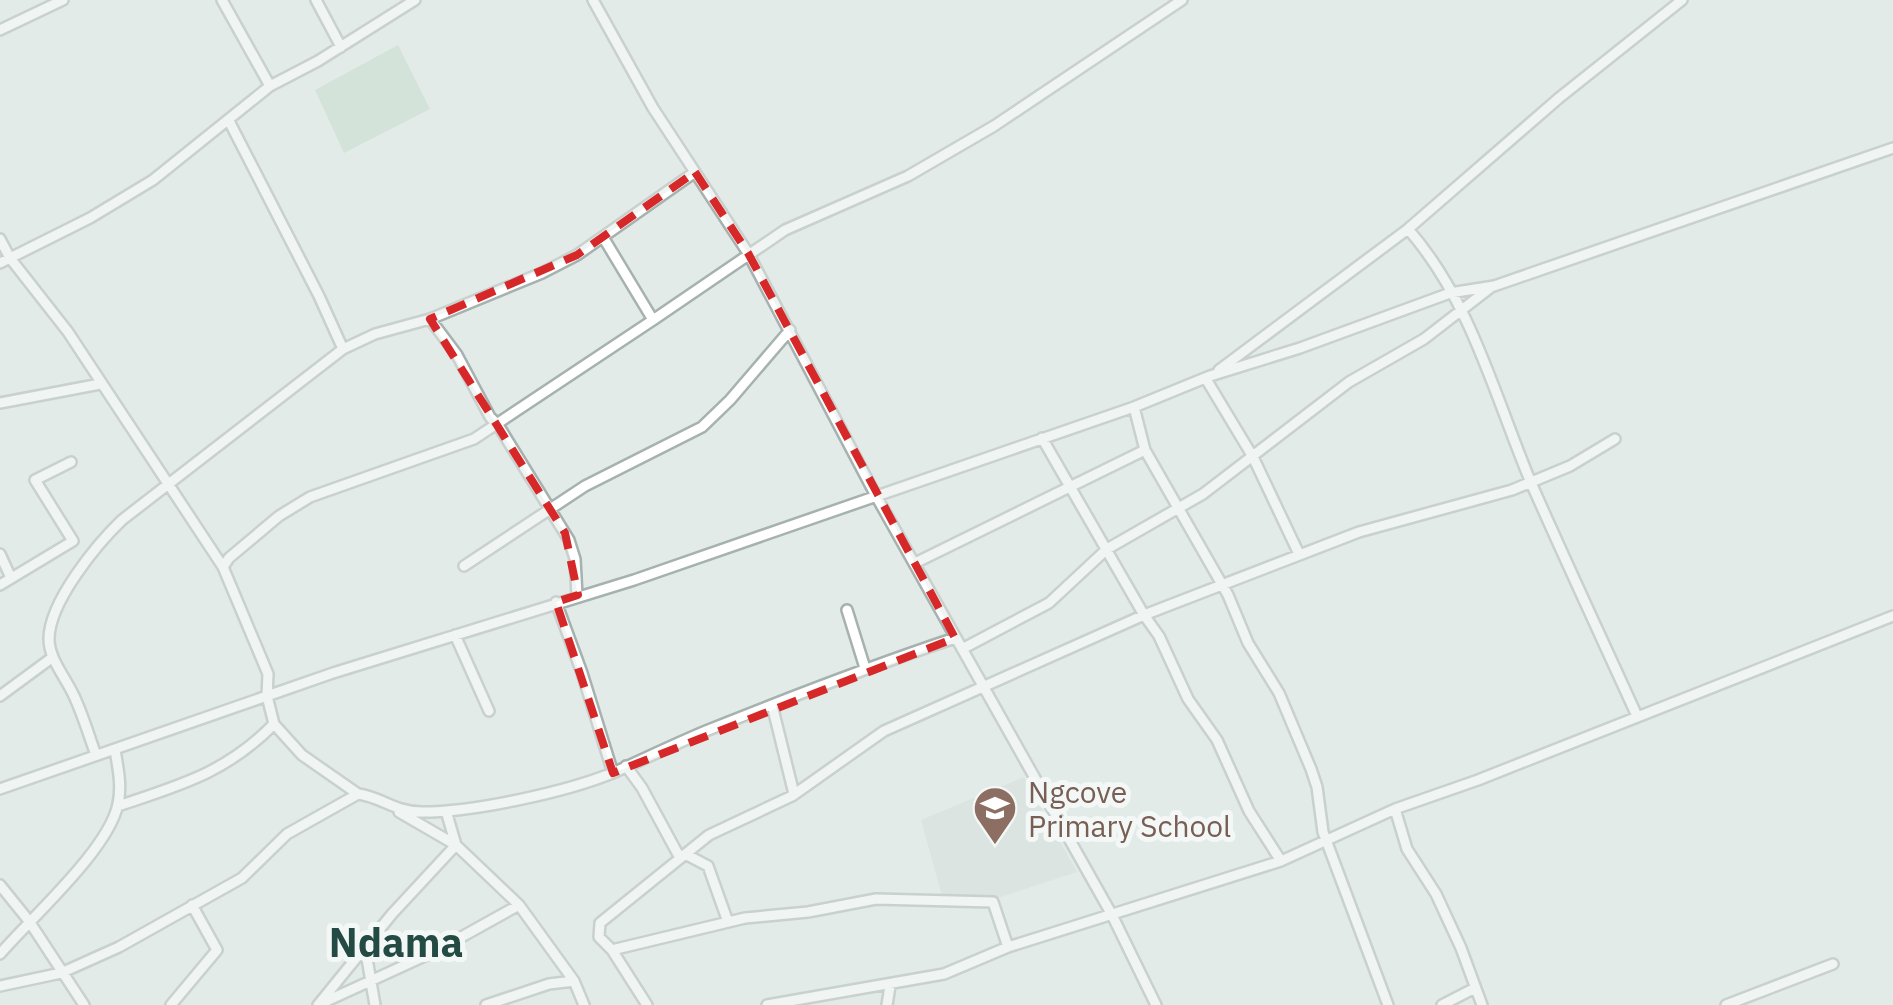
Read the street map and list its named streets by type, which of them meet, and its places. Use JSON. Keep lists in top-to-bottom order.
{
  "districts": ["Ndama"],
  "places": {
    "school or university": ["Ngcove Primary School"]
  }
}
